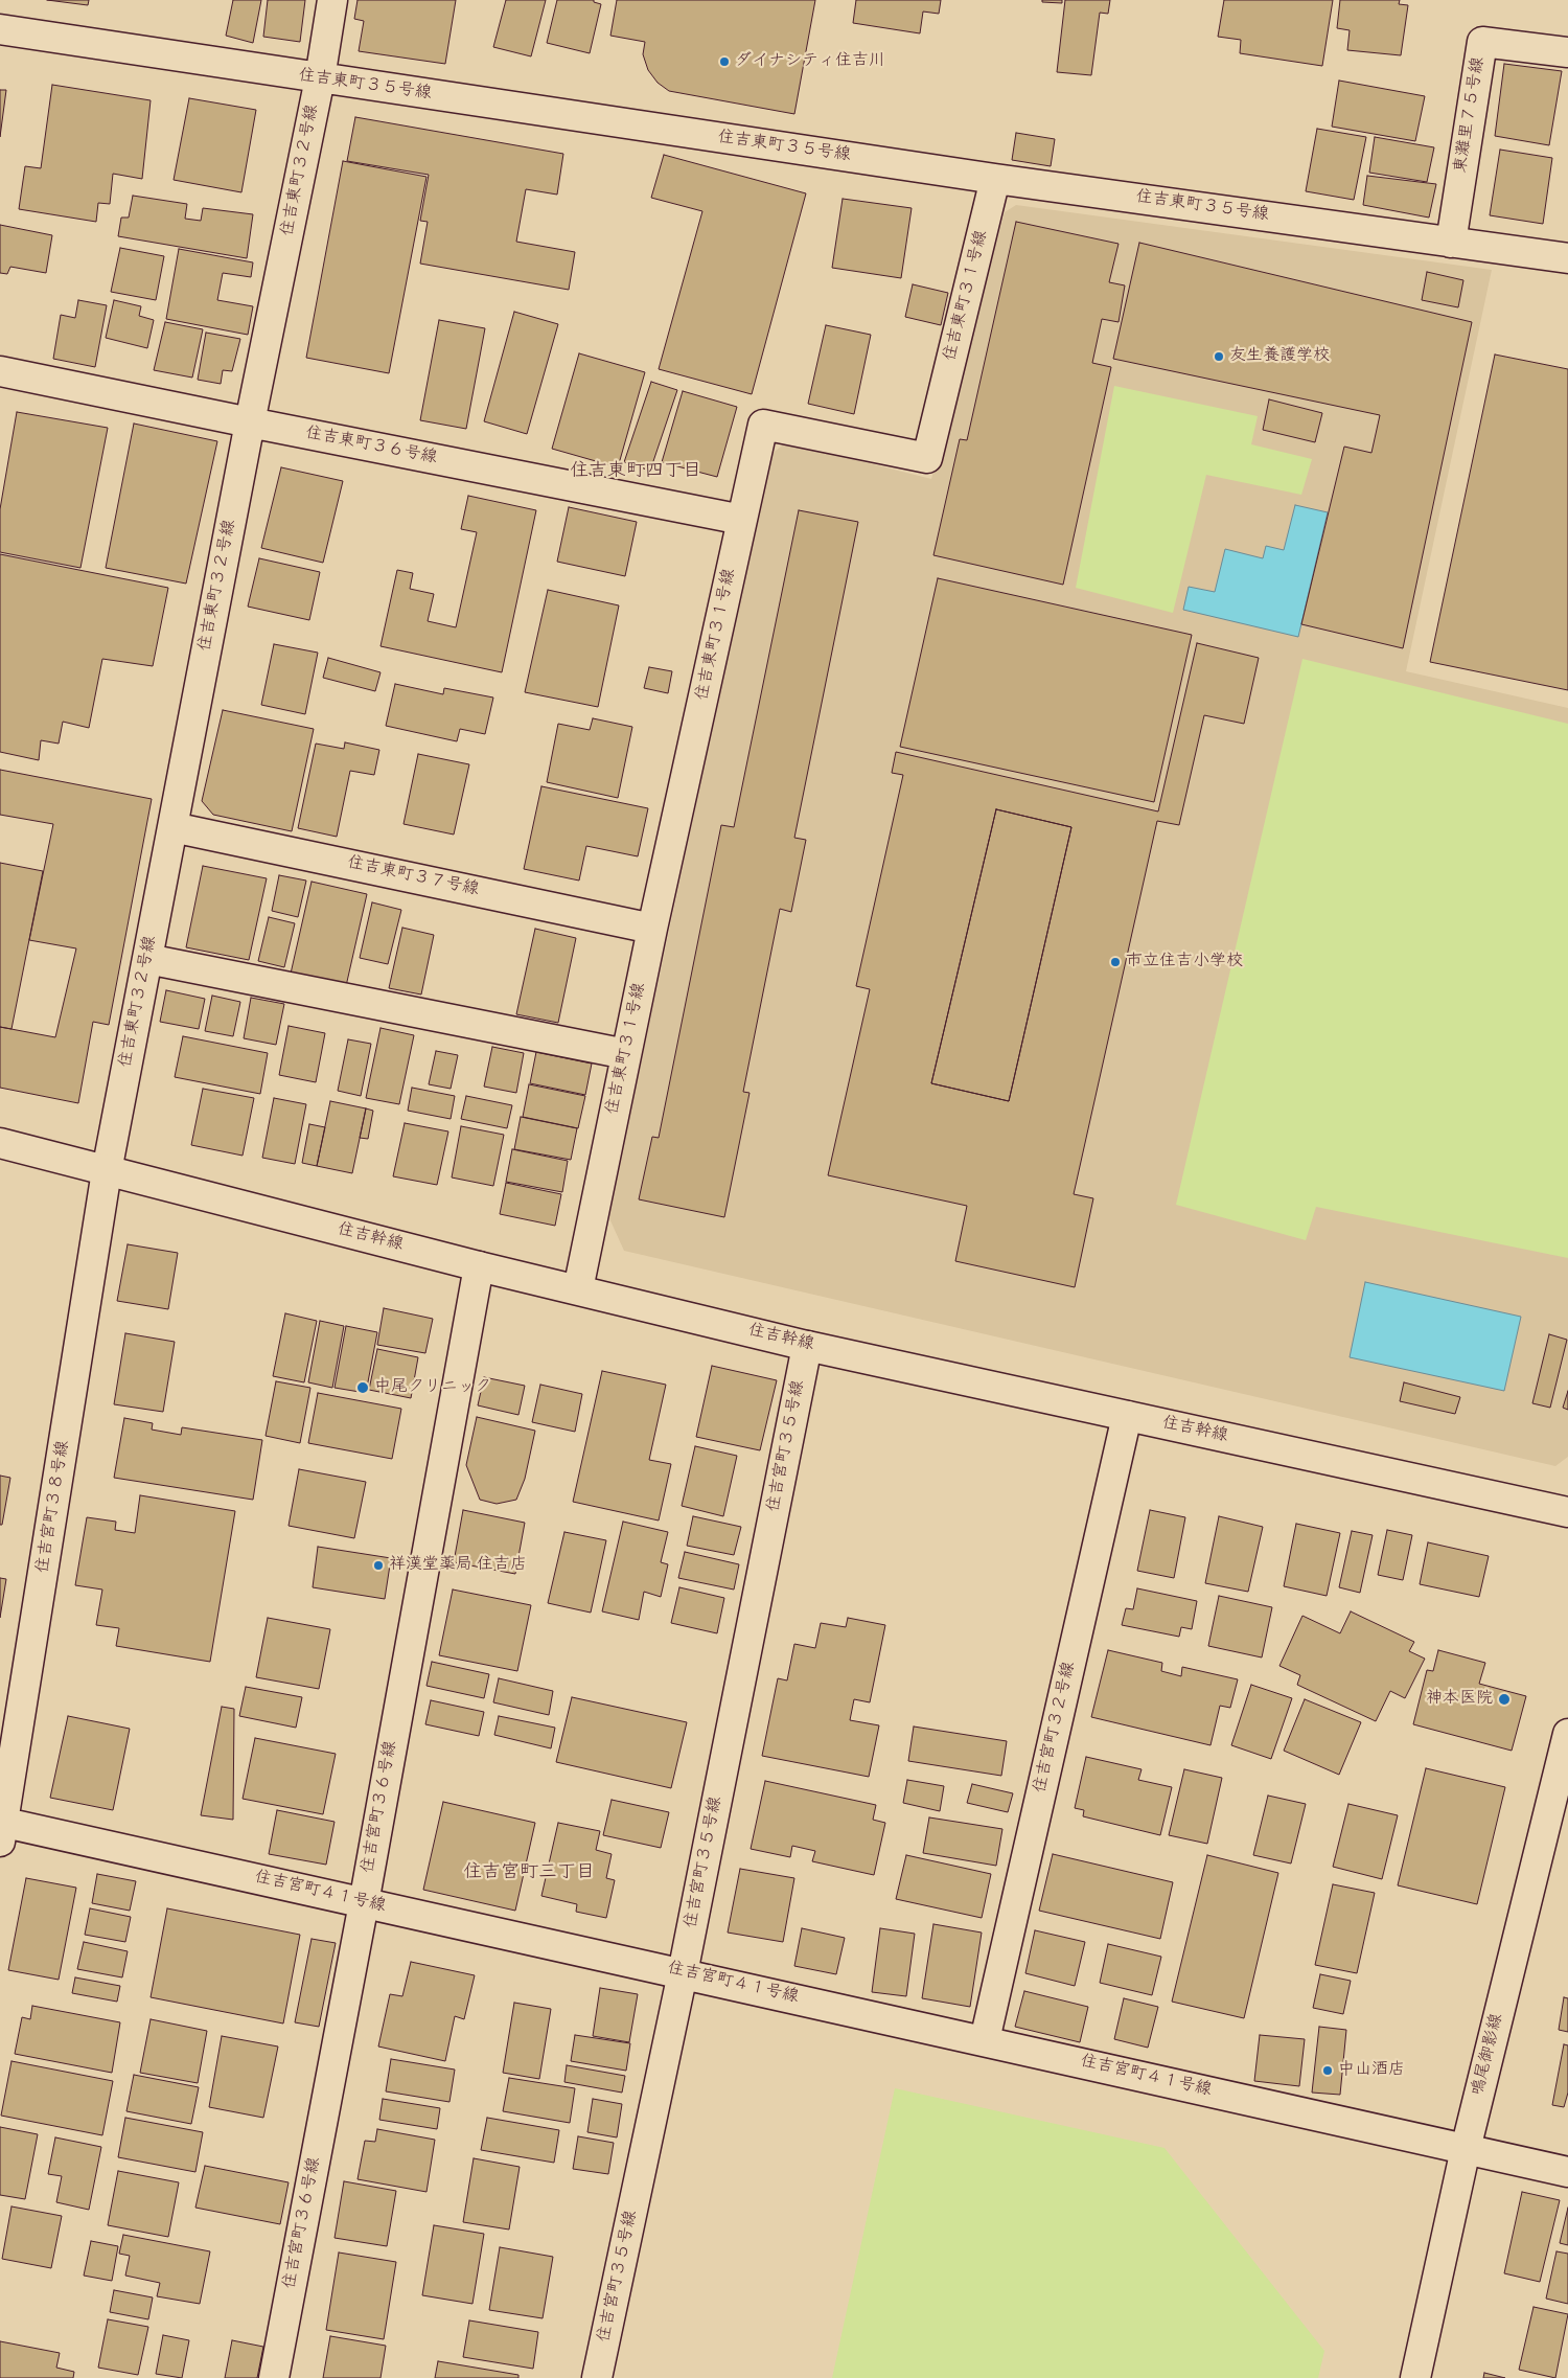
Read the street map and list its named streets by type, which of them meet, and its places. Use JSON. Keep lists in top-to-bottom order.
{
  "streets": {
    "street": [
      "住吉東町３５号線",
      "東灘里７５号線",
      "住吉東町３２号線",
      "住吉東町３１号線",
      "住吉東町３６号線",
      "住吉東町３７号線",
      "住吉幹線",
      "住吉宮町３５号線",
      "住吉宮町３８号線",
      "住吉宮町３２号線",
      "住吉宮町３６号線",
      "住吉宮町４１号線",
      "鳴尾御影線"
    ]
  },
  "crossings": [
    ["住吉東町３５号線", "東灘里７５号線"],
    ["住吉東町３５号線", "住吉東町３２号線"],
    ["住吉東町３５号線", "住吉東町３１号線"],
    ["住吉東町３２号線", "住吉東町３６号線"],
    ["住吉東町３２号線", "住吉東町３７号線"],
    ["住吉東町３２号線", "住吉幹線"],
    ["住吉東町３２号線", "住吉宮町３８号線"],
    ["住吉東町３１号線", "住吉東町３６号線"],
    ["住吉東町３１号線", "住吉東町３７号線"],
    ["住吉東町３１号線", "住吉幹線"],
    ["住吉幹線", "住吉宮町３５号線"],
    ["住吉幹線", "住吉宮町３８号線"],
    ["住吉幹線", "住吉宮町３２号線"],
    ["住吉幹線", "住吉宮町３６号線"],
    ["住吉宮町３５号線", "住吉宮町４１号線"],
    ["住吉宮町３８号線", "住吉宮町４１号線"],
    ["住吉宮町３２号線", "住吉宮町４１号線"],
    ["住吉宮町３６号線", "住吉宮町４１号線"],
    ["住吉宮町４１号線", "鳴尾御影線"]
  ],
  "districts": ["住吉東町四丁目", "住吉宮町三丁目"],
  "places": [
    "ダイナシティ住吉川",
    "友生養護学校",
    "市立住吉小学校",
    "中尾クリニック",
    "祥漢堂薬局 住吉店",
    "神本医院",
    "中山酒店"
  ]
}
